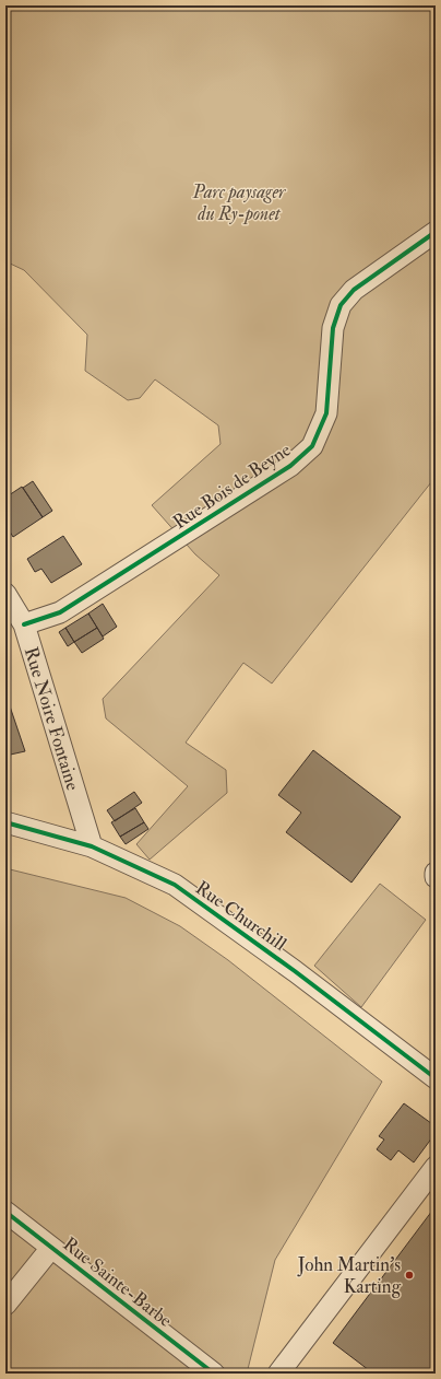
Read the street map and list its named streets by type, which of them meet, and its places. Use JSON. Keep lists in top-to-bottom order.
{
  "streets": {
    "street": [
      "Rue Bois de Beyne",
      "Rue Noire Fontaine",
      "Rue Churchill",
      "Rue Sainte-Barbe"
    ]
  },
  "crossings": [
    ["Rue Bois de Beyne", "Rue Noire Fontaine"],
    ["Rue Noire Fontaine", "Rue Churchill"]
  ],
  "parks": ["Parc paysager du Ry-ponet"],
  "places": ["John Martin's Karting"]
}
